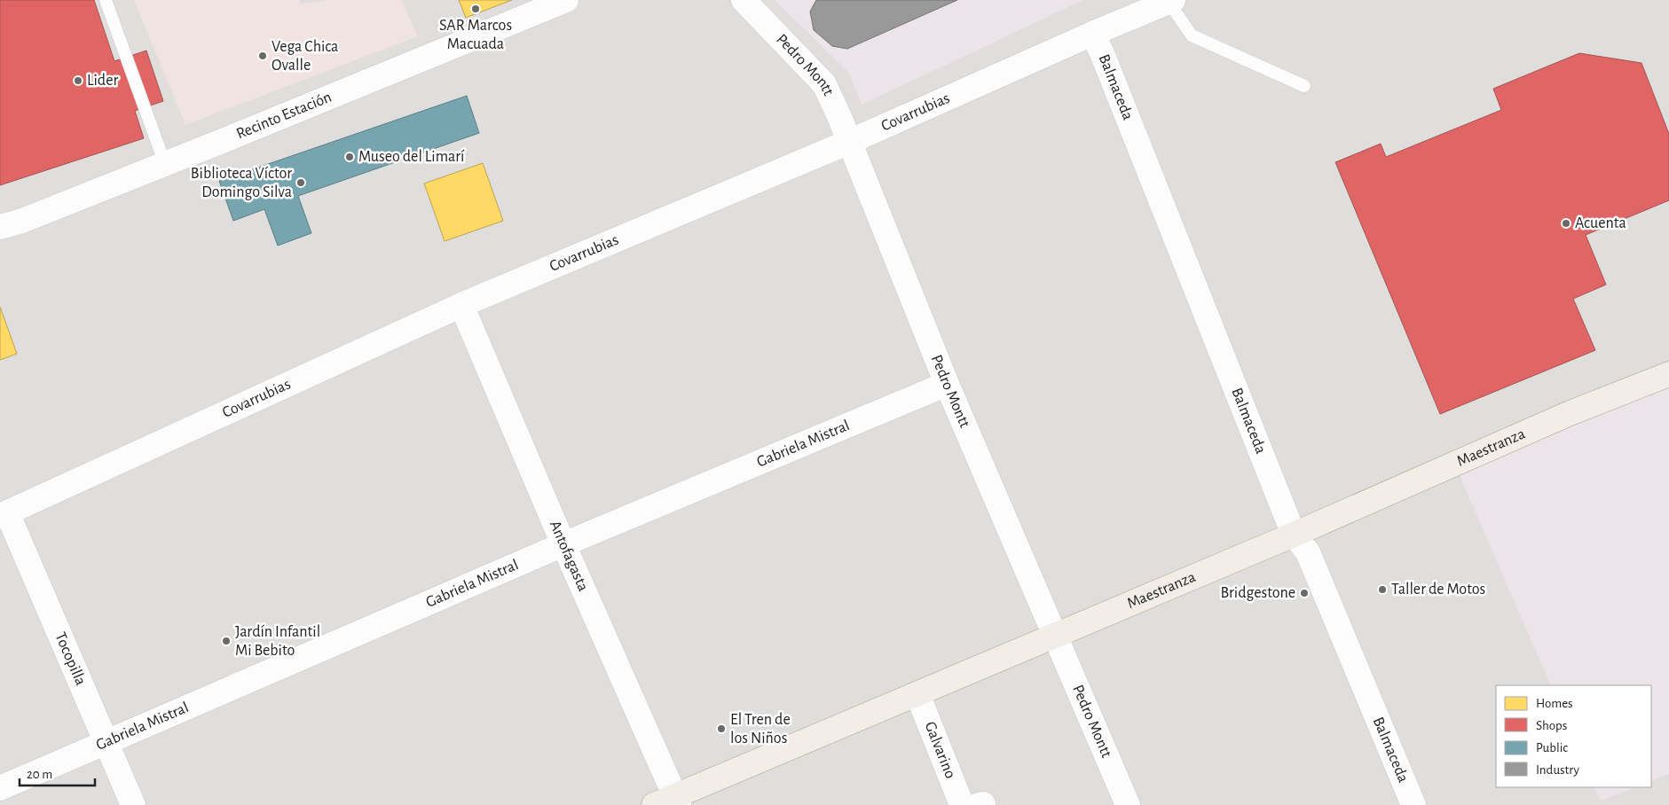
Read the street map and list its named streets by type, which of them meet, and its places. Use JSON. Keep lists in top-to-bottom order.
{
  "streets": {
    "main road": ["Maestranza"],
    "street": [
      "Pedro Montt",
      "Balmaceda",
      "Covarrubias",
      "Recinto Estación",
      "Gabriela Mistral",
      "Antofagasta",
      "Tocopilla",
      "Galvarino"
    ]
  },
  "crossings": [
    ["Pedro Montt", "Covarrubias"],
    ["Pedro Montt", "Gabriela Mistral"],
    ["Pedro Montt", "Maestranza"],
    ["Balmaceda", "Covarrubias"],
    ["Balmaceda", "Maestranza"],
    ["Covarrubias", "Antofagasta"],
    ["Covarrubias", "Tocopilla"],
    ["Gabriela Mistral", "Antofagasta"],
    ["Gabriela Mistral", "Tocopilla"],
    ["Maestranza", "Antofagasta"],
    ["Maestranza", "Galvarino"]
  ],
  "places": [
    "SAR Marcos Macuada",
    "Vega Chica Ovalle",
    "Lider",
    "Museo del Limarí",
    "Biblioteca Víctor Domingo Silva",
    "Acuenta",
    "Taller de Motos",
    "Bridgestone",
    "Jardín Infantil Mi Bebito",
    "El Tren de los Niños"
  ],
  "legend": [
    "Homes",
    "Shops",
    "Public",
    "Industry"
  ],
  "scale_bar": "20 m"
}
